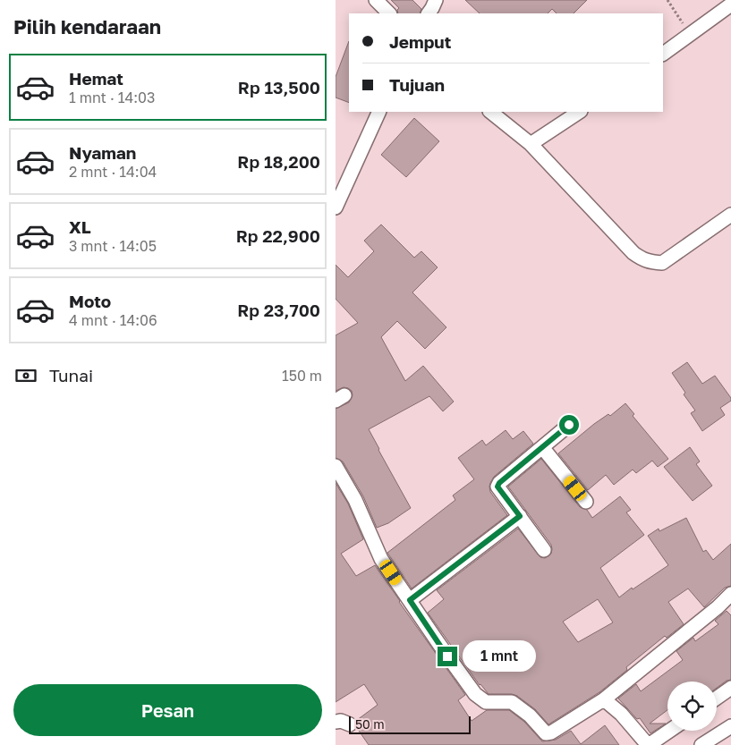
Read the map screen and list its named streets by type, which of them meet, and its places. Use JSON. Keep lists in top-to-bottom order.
{
  "scale_bar": "50 m",
  "page": {
    "heading": "Pilih kendaraan",
    "banner": ["Jemput", "Tujuan"],
    "list": [
      {
        "name": "Hemat",
        "note": "1 mnt · 14:03",
        "value": "Rp 13,500"
      },
      {
        "name": "Nyaman",
        "note": "2 mnt · 14:04",
        "value": "Rp 18,200"
      },
      {
        "name": "XL",
        "note": "3 mnt · 14:05",
        "value": "Rp 22,900"
      },
      {
        "name": "Moto",
        "note": "4 mnt · 14:06",
        "value": "Rp 23,700"
      }
    ],
    "pay": ["Tunai", "150 m"],
    "bubble": "1 mnt",
    "buttons": "Pesan",
    "scale": "50 m"
  }
}
